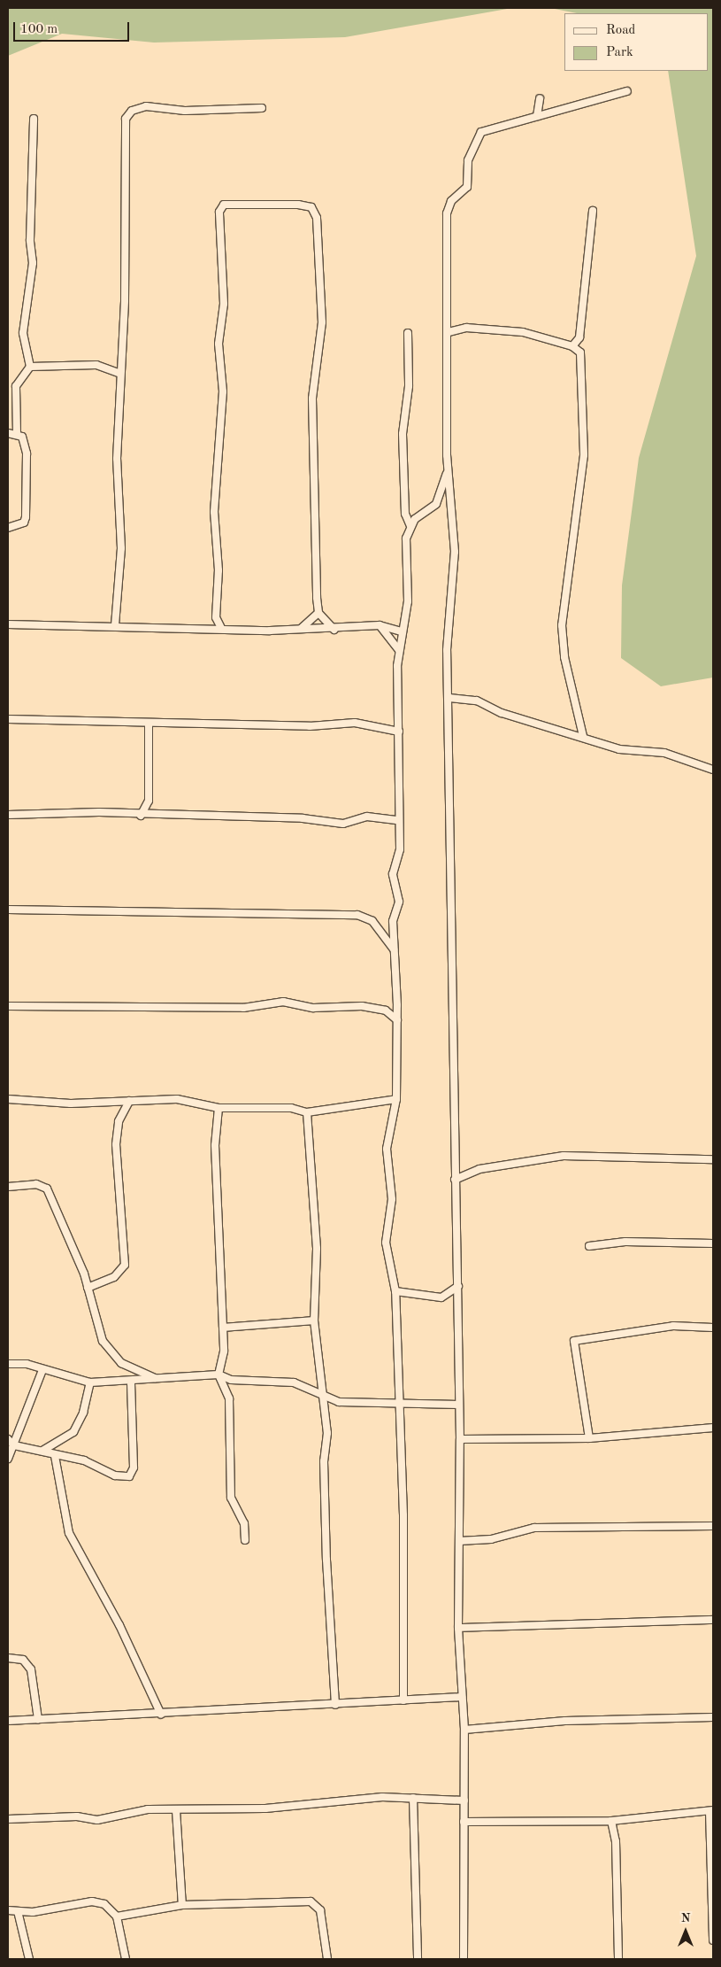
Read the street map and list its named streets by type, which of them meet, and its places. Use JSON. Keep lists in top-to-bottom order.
{
  "legend": ["Road", "Park"],
  "scale_bar": "100 m",
  "north": "top"
}
